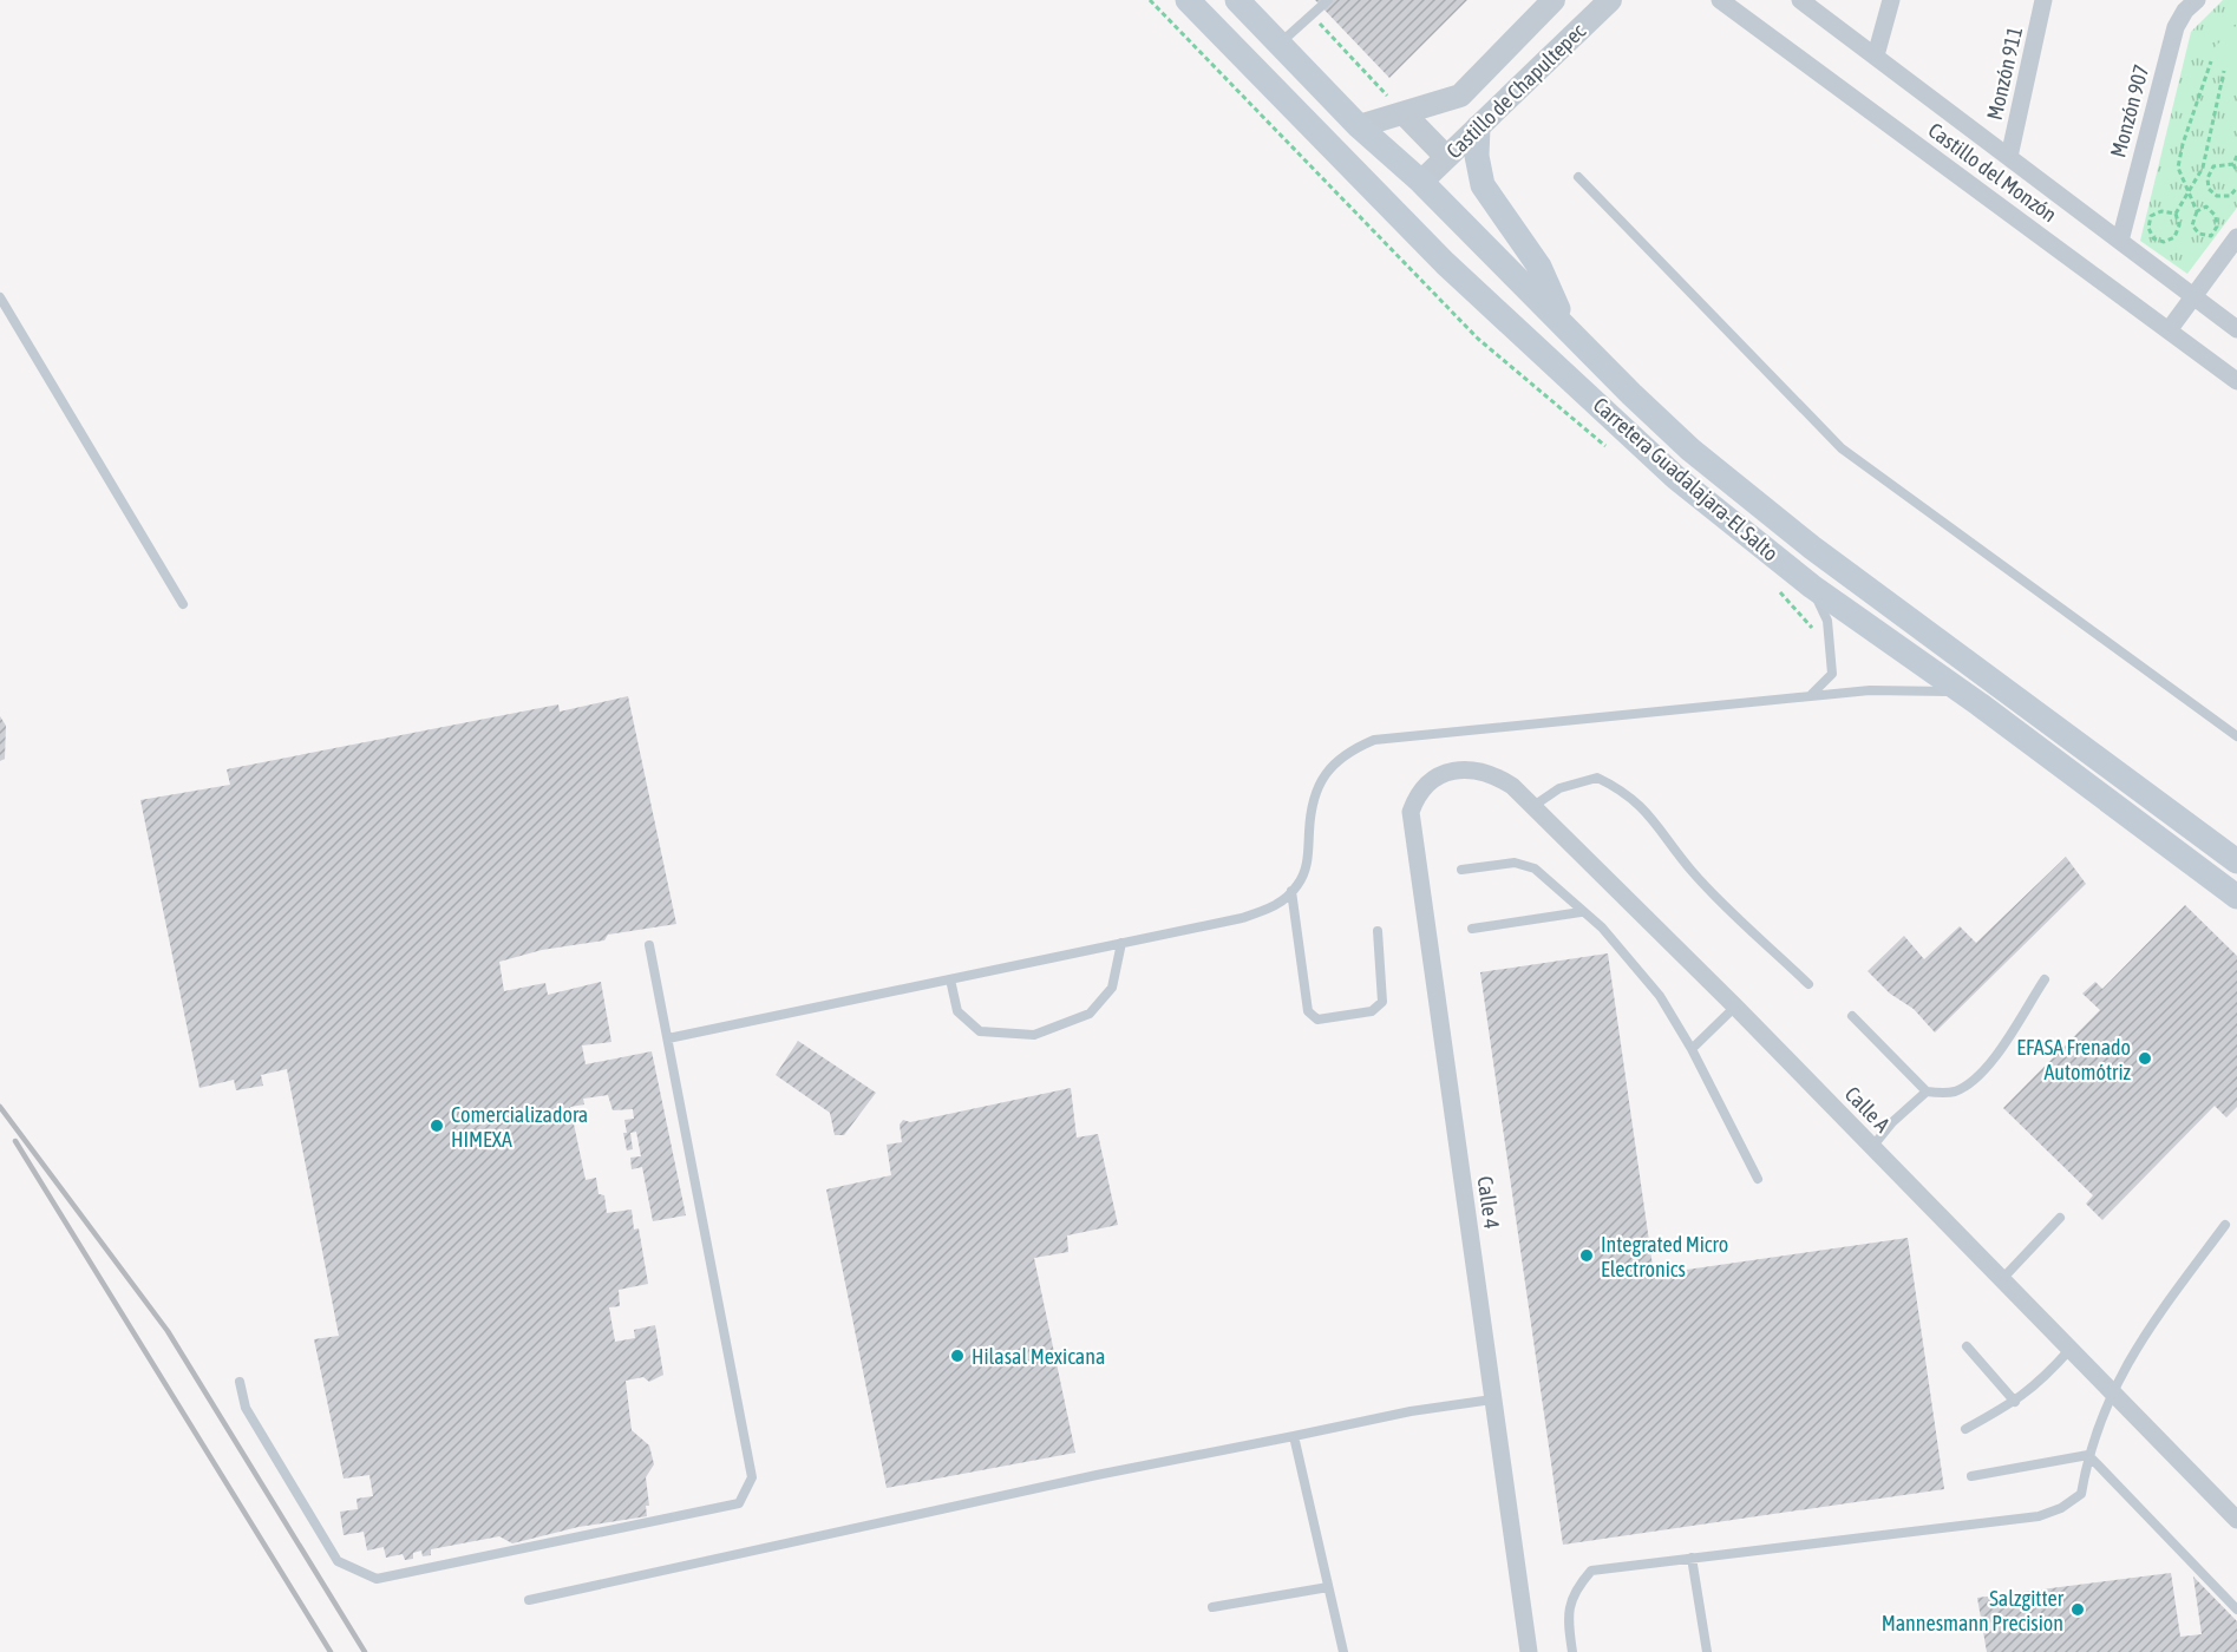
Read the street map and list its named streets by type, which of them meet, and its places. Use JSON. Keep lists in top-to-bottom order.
{
  "streets": {
    "main road": ["Carretera Guadalajara-El Salto"],
    "street": [
      "Monzón 911",
      "Castillo de Chapultepec",
      "Monzón 907",
      "Castillo del Monzón",
      "Calle A",
      "Calle 4"
    ]
  },
  "crossings": [
    ["Monzón 911", "Castillo del Monzón"],
    ["Castillo de Chapultepec", "Carretera Guadalajara-El Salto"],
    ["Monzón 907", "Castillo del Monzón"],
    ["Calle A", "Calle 4"]
  ],
  "places": [
    "EFASA Frenado Automótriz",
    "Comercializadora HIMEXA",
    "Integrated Micro Electronics",
    "Hilasal Mexicana",
    "Salzgitter Mannesmann Precision"
  ]
}
